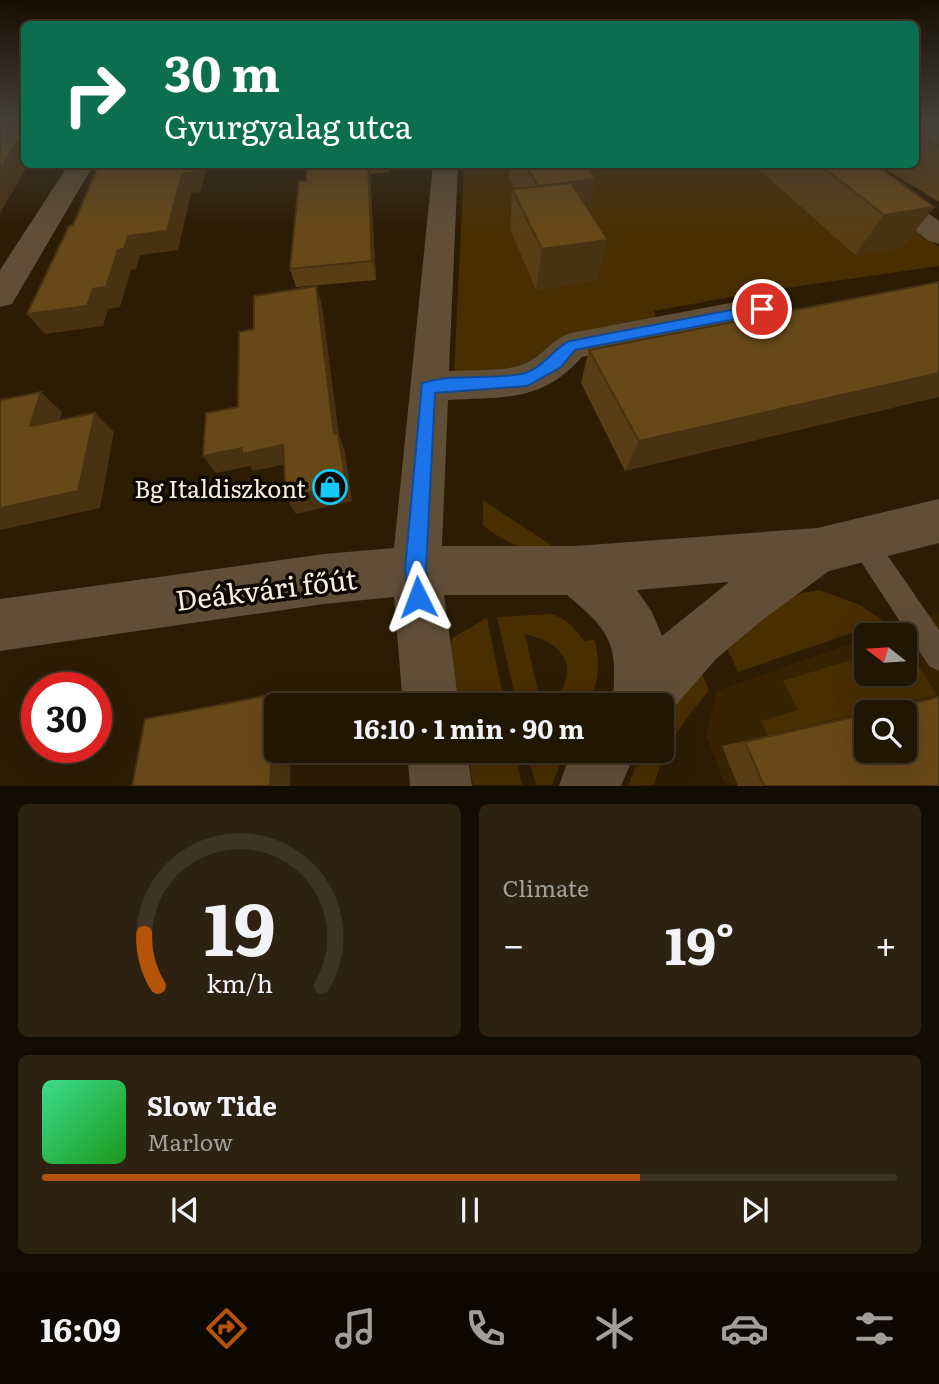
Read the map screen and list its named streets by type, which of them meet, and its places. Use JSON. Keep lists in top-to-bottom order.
{
  "streets": {
    "street": ["Deákvári főút"]
  },
  "places": {
    "shop": ["Bg Italdiszkont"]
  },
  "north": "left",
  "page": {
    "turn": ["30 m", "Gyurgyalag utca"],
    "limit": "30",
    "trip": "16:10 · 1 min · 90 m",
    "tile": "Climate",
    "heat": ["−", "19°", "+"],
    "song": ["Slow Tide", "Marlow"],
    "tabs": "16:09",
    "gauge": ["19", "km/h"]
  }
}
